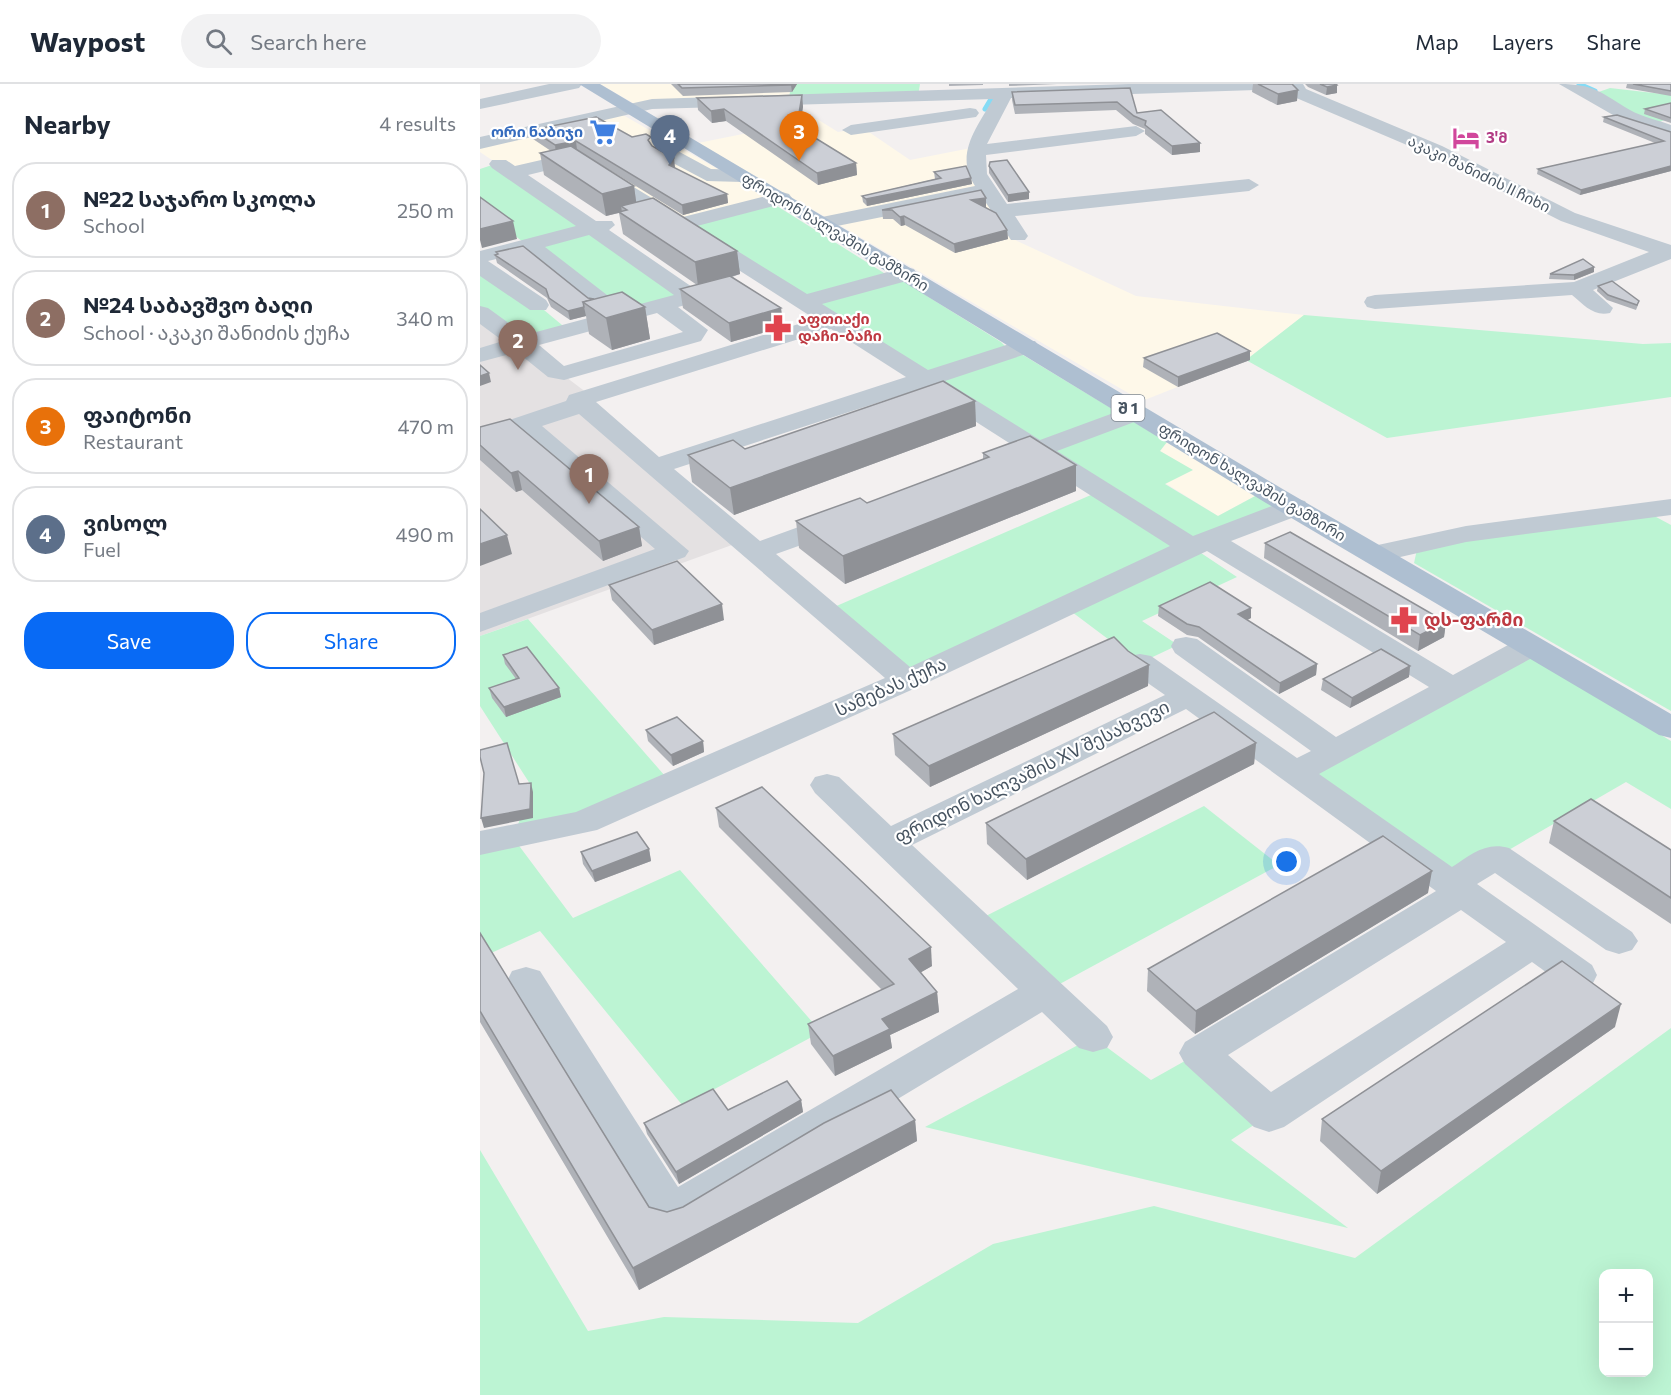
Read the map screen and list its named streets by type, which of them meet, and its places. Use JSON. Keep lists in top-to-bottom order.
{
  "streets": {
    "main road": ["ფრიდონ ხალვაშის გამზირი", "შ 1"],
    "street": ["აკაკი შანიძის II ჩიხი", "სამებას ქუჩა", "ფრიდონ ხალვაშის XV შესახვევი"]
  },
  "crossings": [
    ["ფრიდონ ხალვაშის გამზირი", "სამებას ქუჩა"]
  ],
  "places": {
    "supermarket": ["ორი ნაბიჯი"],
    "hotel": ["3'მ"],
    "pharmacy": ["აფთიაქი დაჩი-ბაჩი", "დს-ფარმი"]
  },
  "page": {
    "header": "Waypost",
    "search": "Search here",
    "nav": ["Map", "Layers", "Share"],
    "heading": ["Nearby", "4 results"],
    "pins": [
      "3",
      "4",
      "2",
      "1"
    ],
    "list": [
      {
        "mark": "1",
        "name": "№22 საჯარო სკოლა",
        "note": "School",
        "value": "250 m"
      },
      {
        "mark": "2",
        "name": "№24 საბავშვო ბაღი",
        "note": "School · აკაკი შანიძის ქუჩა",
        "value": "340 m"
      },
      {
        "mark": "3",
        "name": "ფაიტონი",
        "note": "Restaurant",
        "value": "470 m"
      },
      {
        "mark": "4",
        "name": "ვისოლ",
        "note": "Fuel",
        "value": "490 m"
      }
    ],
    "buttons": ["Save", "Share"],
    "map_buttons": ["+", "−"]
  }
}
